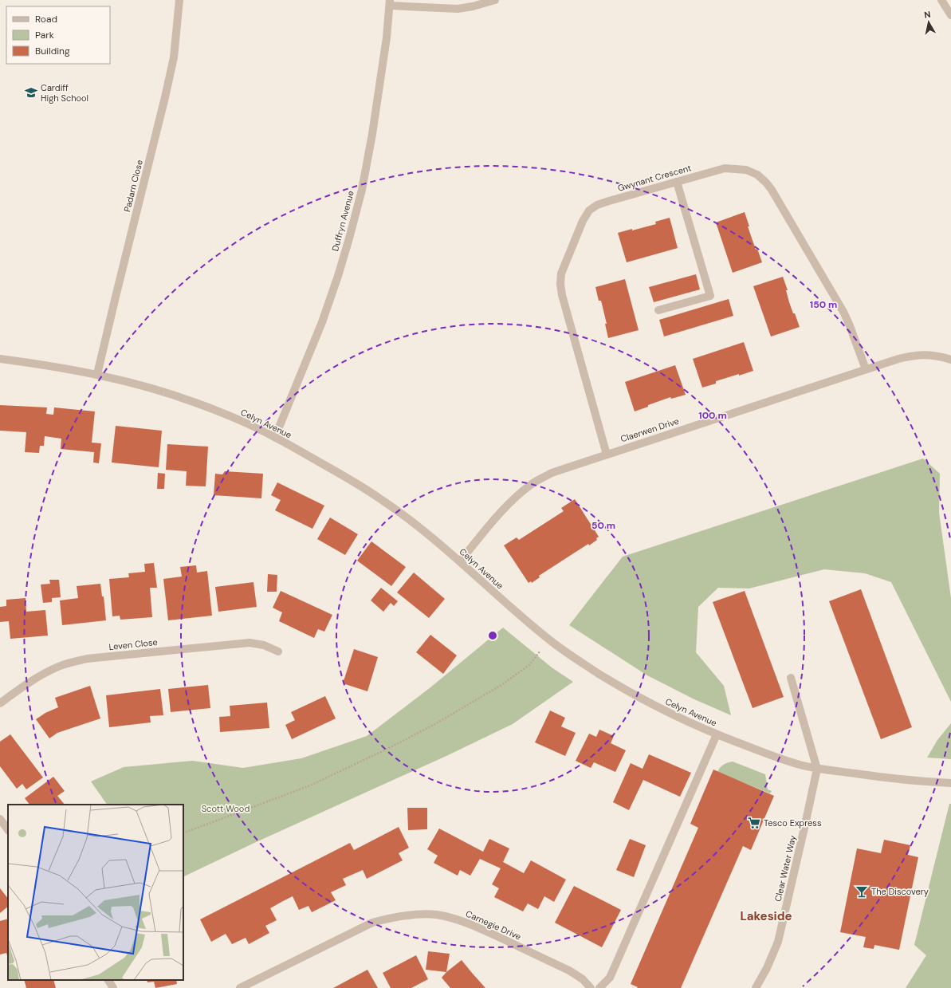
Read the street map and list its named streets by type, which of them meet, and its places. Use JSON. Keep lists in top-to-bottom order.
{
  "streets": {
    "street": [
      "Gwynant Crescent",
      "Padarn Close",
      "Duffryn Avenue",
      "Celyn Avenue",
      "Claerwen Drive",
      "Leven Close",
      "Clear Water Way",
      "Carnegie Drive"
    ]
  },
  "crossings": [
    ["Gwynant Crescent", "Claerwen Drive"],
    ["Padarn Close", "Celyn Avenue"],
    ["Duffryn Avenue", "Celyn Avenue"],
    ["Celyn Avenue", "Claerwen Drive"],
    ["Celyn Avenue", "Clear Water Way"]
  ],
  "districts": ["Lakeside"],
  "parks": ["Scott Wood"],
  "places": {
    "school or university": ["Cardiff High School"],
    "supermarket": ["Tesco Express"],
    "bar": ["The Discovery"]
  },
  "legend": ["Road", "Park", "Building"],
  "north": "top",
  "rings": ["150 m", "100 m", "50 m"]
}
